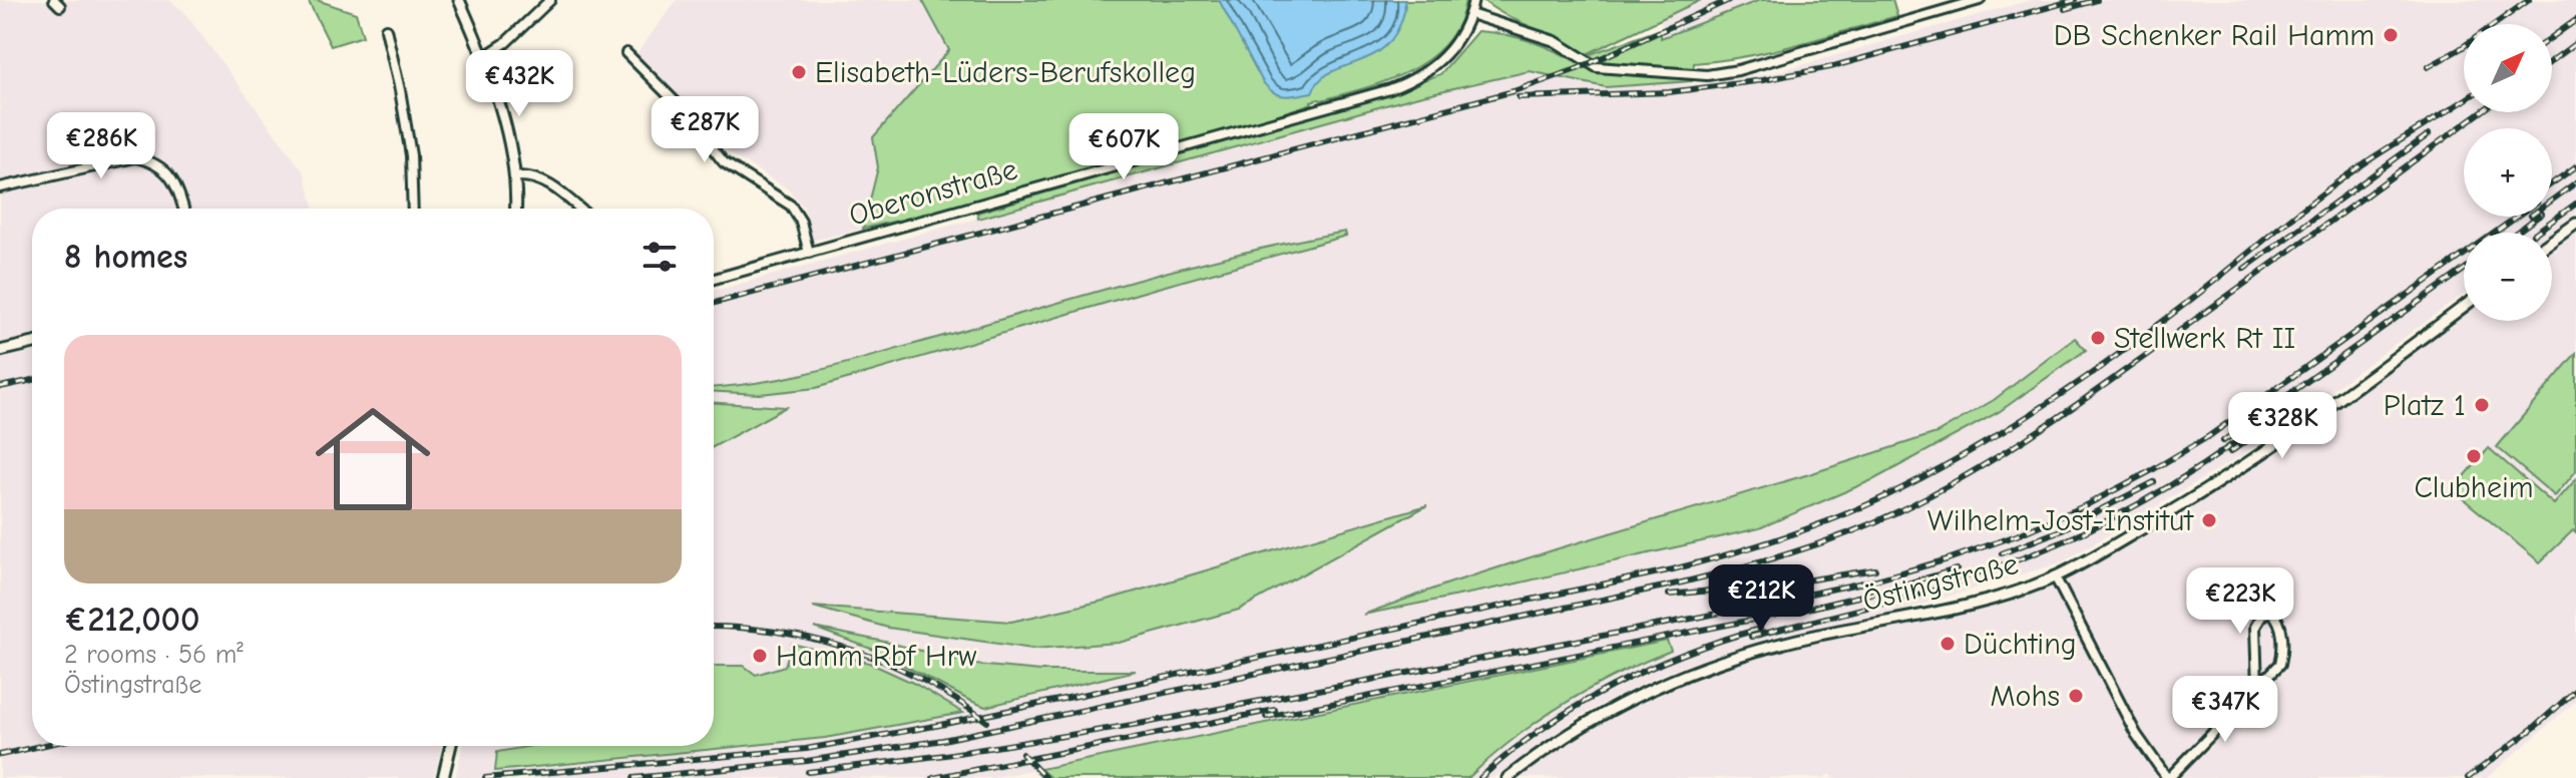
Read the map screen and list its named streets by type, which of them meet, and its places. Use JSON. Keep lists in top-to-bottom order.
{
  "streets": {
    "street": ["Oberonstraße", "Östingstraße"]
  },
  "places": [
    "DB Schenker Rail Hamm",
    "Elisabeth-Lüders-Berufskolleg",
    "Stellwerk Rt II",
    "Platz 1",
    "Clubheim",
    "Wilhelm-Jost-Institut",
    "Düchting",
    "Hamm Rbf Hrw",
    "Mohs"
  ],
  "north": "top right",
  "page": {
    "map_buttons": ["+", "−"],
    "price": [
      "€432K",
      "€287K",
      "€286K",
      "€607K",
      "€328K",
      "€212K",
      "€223K",
      "€347K"
    ],
    "heading": "8 homes",
    "list": [
      {
        "name": "€212,000",
        "note": "2 rooms · 56 m² · Östingstraße"
      }
    ]
  }
}
